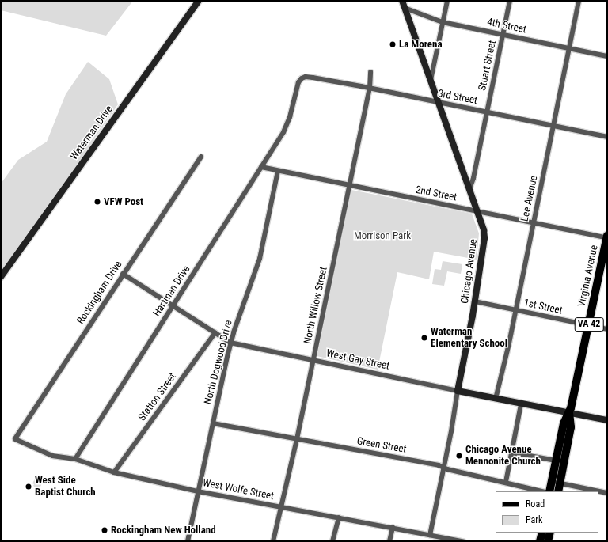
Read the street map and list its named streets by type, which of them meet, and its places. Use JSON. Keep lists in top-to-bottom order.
{
  "streets": {
    "main road": ["Virginia Avenue", "VA 42"],
    "street": [
      "4th Street",
      "Stuart Street",
      "3rd Street",
      "Waterman Drive",
      "2nd Street",
      "Lee Avenue",
      "Chicago Avenue",
      "Hartman Drive",
      "Rockingham Drive",
      "North Willow Street",
      "1st Street",
      "West Gay Street",
      "North Dogwood Drive",
      "Statton Street",
      "Green Street",
      "West Wolfe Street"
    ]
  },
  "crossings": [
    ["4th Street", "Stuart Street"],
    ["4th Street", "Lee Avenue"],
    ["4th Street", "Chicago Avenue"],
    ["Stuart Street", "3rd Street"],
    ["Stuart Street", "Chicago Avenue"],
    ["3rd Street", "Lee Avenue"],
    ["3rd Street", "Chicago Avenue"],
    ["3rd Street", "Hartman Drive"],
    ["3rd Street", "North Willow Street"],
    ["2nd Street", "Lee Avenue"],
    ["2nd Street", "Chicago Avenue"],
    ["2nd Street", "Virginia Avenue"],
    ["2nd Street", "Hartman Drive"],
    ["2nd Street", "North Willow Street"],
    ["2nd Street", "North Dogwood Drive"],
    ["Lee Avenue", "1st Street"],
    ["Lee Avenue", "West Gay Street"],
    ["Chicago Avenue", "1st Street"],
    ["Chicago Avenue", "West Gay Street"],
    ["Chicago Avenue", "Green Street"],
    ["Chicago Avenue", "West Wolfe Street"],
    ["Virginia Avenue", "1st Street"],
    ["Virginia Avenue", "VA 42"],
    ["Virginia Avenue", "West Gay Street"],
    ["Hartman Drive", "West Gay Street"],
    ["Hartman Drive", "West Wolfe Street"],
    ["Rockingham Drive", "West Gay Street"],
    ["Rockingham Drive", "West Wolfe Street"],
    ["North Willow Street", "West Gay Street"],
    ["North Willow Street", "Green Street"],
    ["North Willow Street", "West Wolfe Street"],
    ["VA 42", "West Gay Street"],
    ["West Gay Street", "North Dogwood Drive"],
    ["West Gay Street", "Statton Street"],
    ["North Dogwood Drive", "Green Street"],
    ["North Dogwood Drive", "West Wolfe Street"],
    ["Statton Street", "West Wolfe Street"]
  ],
  "parks": ["Morrison Park"],
  "places": [
    "La Morena",
    "VFW Post",
    "Waterman Elementary School",
    "Chicago Avenue Mennonite Church",
    "West Side Baptist Church",
    "Rockingham New Holland"
  ],
  "legend": ["Road", "Park"]
}
